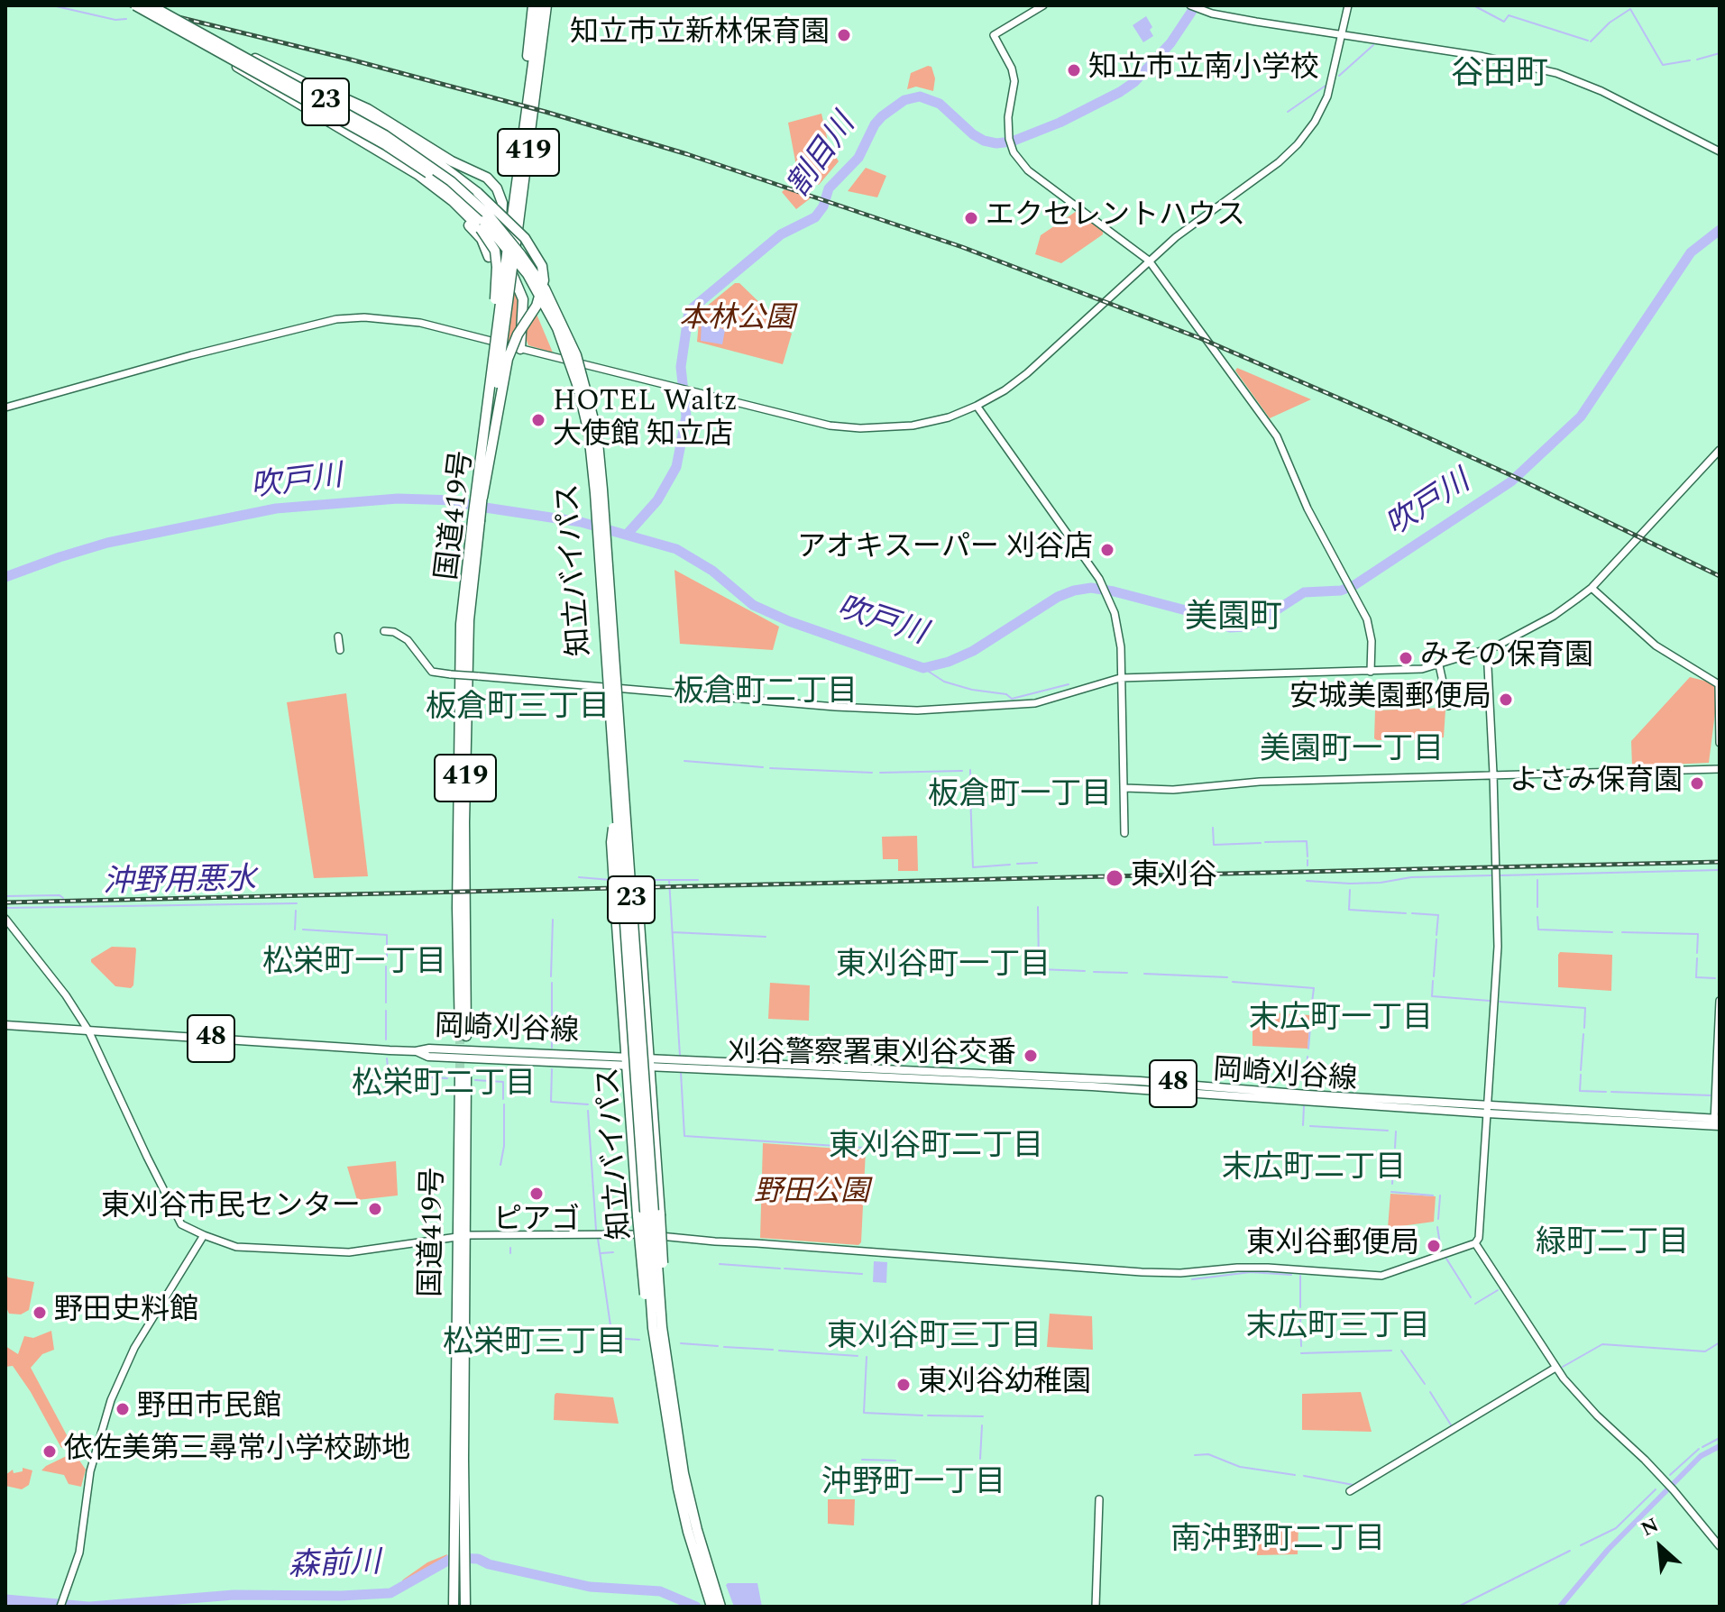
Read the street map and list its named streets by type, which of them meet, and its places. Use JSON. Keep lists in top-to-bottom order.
{
  "streets": {
    "highway": [
      "23",
      "419",
      "国道419号",
      "知立バイパス"
    ],
    "main road": ["岡崎刈谷線", "48"]
  },
  "crossings": [
    ["419", "国道419号"]
  ],
  "districts": [
    "谷田町",
    "美園町",
    "板倉町二丁目",
    "板倉町三丁目",
    "美園町一丁目",
    "板倉町一丁目",
    "松栄町一丁目",
    "東刈谷町一丁目",
    "末広町一丁目",
    "松栄町二丁目",
    "東刈谷町二丁目",
    "末広町二丁目",
    "緑町二丁目",
    "末広町三丁目",
    "東刈谷町三丁目",
    "松栄町三丁目",
    "沖野町一丁目",
    "南沖野町二丁目"
  ],
  "water": [
    "割目川",
    "吹戸川",
    "沖野用悪水",
    "森前川"
  ],
  "parks": ["本林公園", "野田公園"],
  "places": [
    "知立市立新林保育園",
    "知立市立南小学校",
    "エクセレントハウス",
    "HOTEL Waltz 大使館 知立店",
    "アオキスーパー 刈谷店",
    "みその保育園",
    "安城美園郵便局",
    "よさみ保育園",
    "東刈谷",
    "刈谷警察署東刈谷交番",
    "ピアゴ",
    "東刈谷市民センター",
    "東刈谷郵便局",
    "野田史料館",
    "東刈谷幼稚園",
    "野田市民館",
    "依佐美第三尋常小学校跡地"
  ],
  "north": "top left"
}
